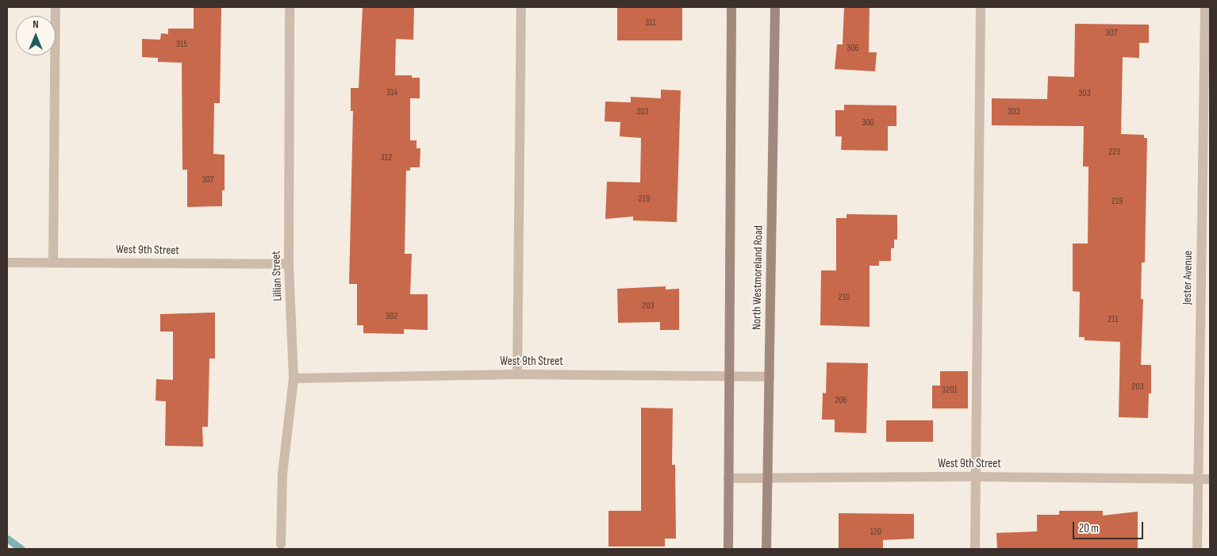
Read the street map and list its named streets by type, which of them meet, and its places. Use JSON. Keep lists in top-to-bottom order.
{
  "streets": {
    "main road": ["North Westmoreland Road"],
    "street": ["West 9th Street", "Lillian Street", "Jester Avenue"]
  },
  "crossings": [
    ["West 9th Street", "Lillian Street"],
    ["West 9th Street", "North Westmoreland Road"],
    ["West 9th Street", "Jester Avenue"]
  ],
  "house_numbers": [
    "311",
    "307",
    "315",
    "306",
    "314",
    "303",
    "303",
    "303",
    "300",
    "223",
    "312",
    "307",
    "219",
    "219",
    "210",
    "203",
    "302",
    "211",
    "203",
    "3201",
    "206",
    "120"
  ],
  "scale_bar": "20 m",
  "north": "top"
}
